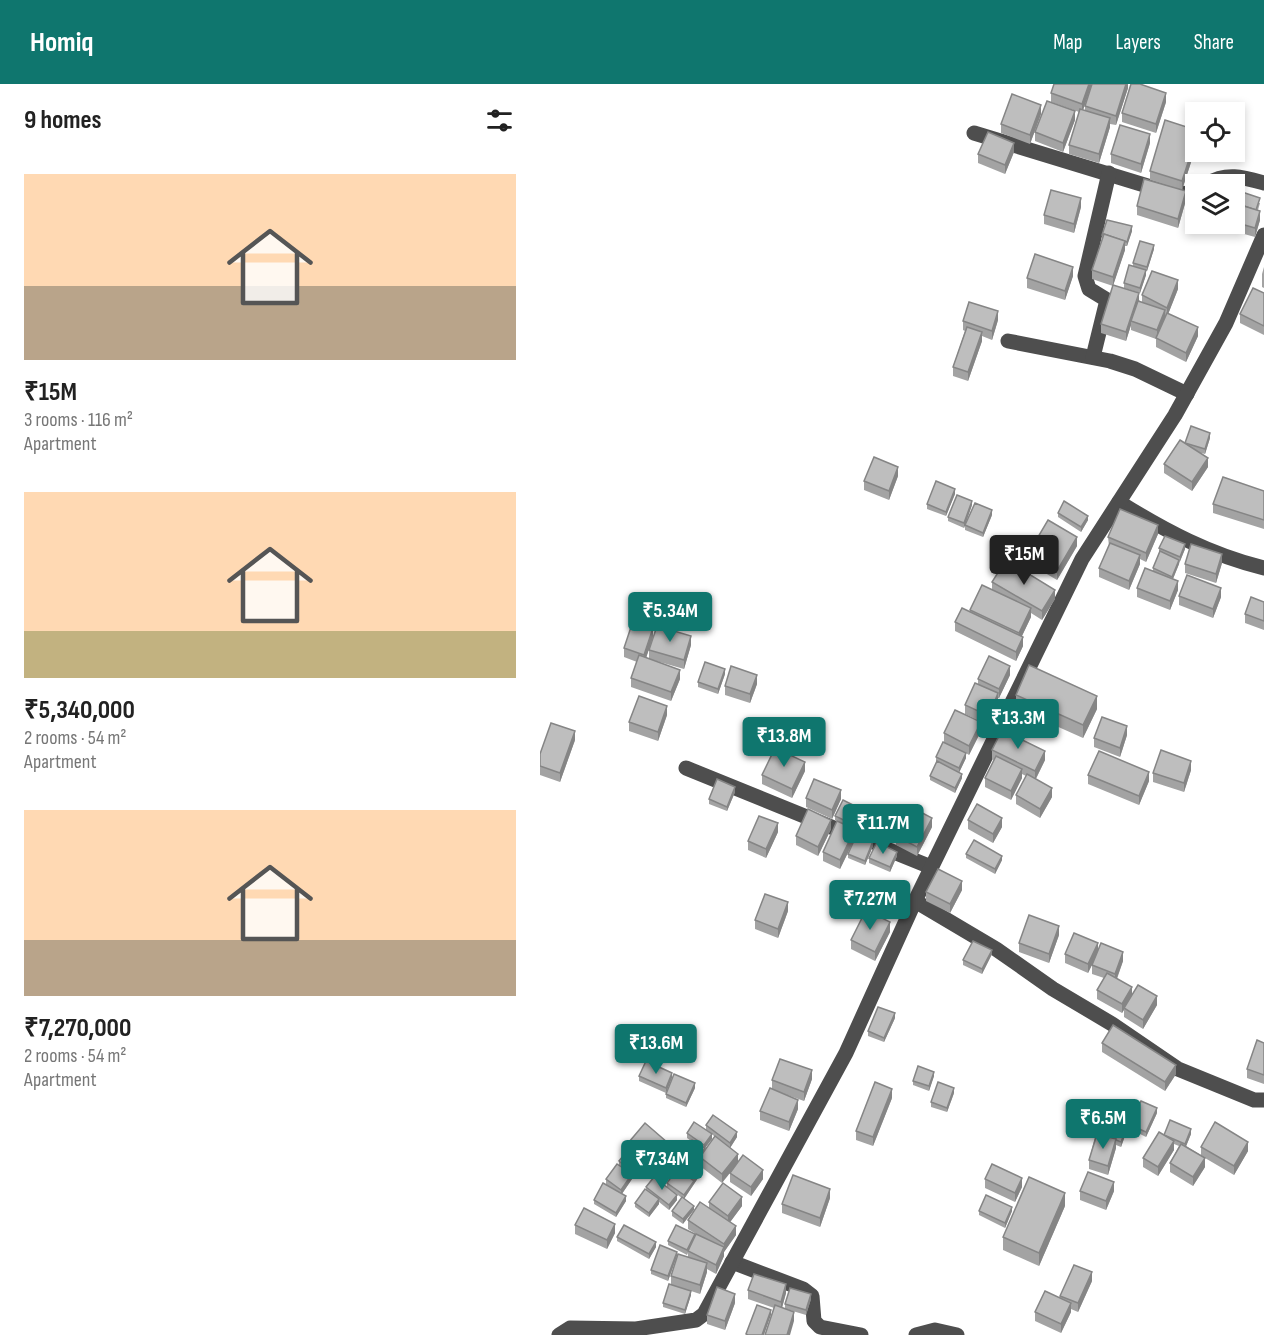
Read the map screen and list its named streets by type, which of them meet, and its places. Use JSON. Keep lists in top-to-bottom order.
{
  "page": {
    "header": "Homiq",
    "nav": ["Map", "Layers", "Share"],
    "heading": "9 homes",
    "list": [
      {
        "name": "₹15M",
        "note": "3 rooms · 116 m² · Apartment"
      },
      {
        "name": "₹5,340,000",
        "note": "2 rooms · 54 m² · Apartment"
      },
      {
        "name": "₹7,270,000",
        "note": "2 rooms · 54 m² · Apartment"
      }
    ],
    "price": [
      "₹15M",
      "₹5.34M",
      "₹13.3M",
      "₹13.8M",
      "₹11.7M",
      "₹7.27M",
      "₹13.6M",
      "₹6.5M",
      "₹7.34M"
    ]
  }
}
